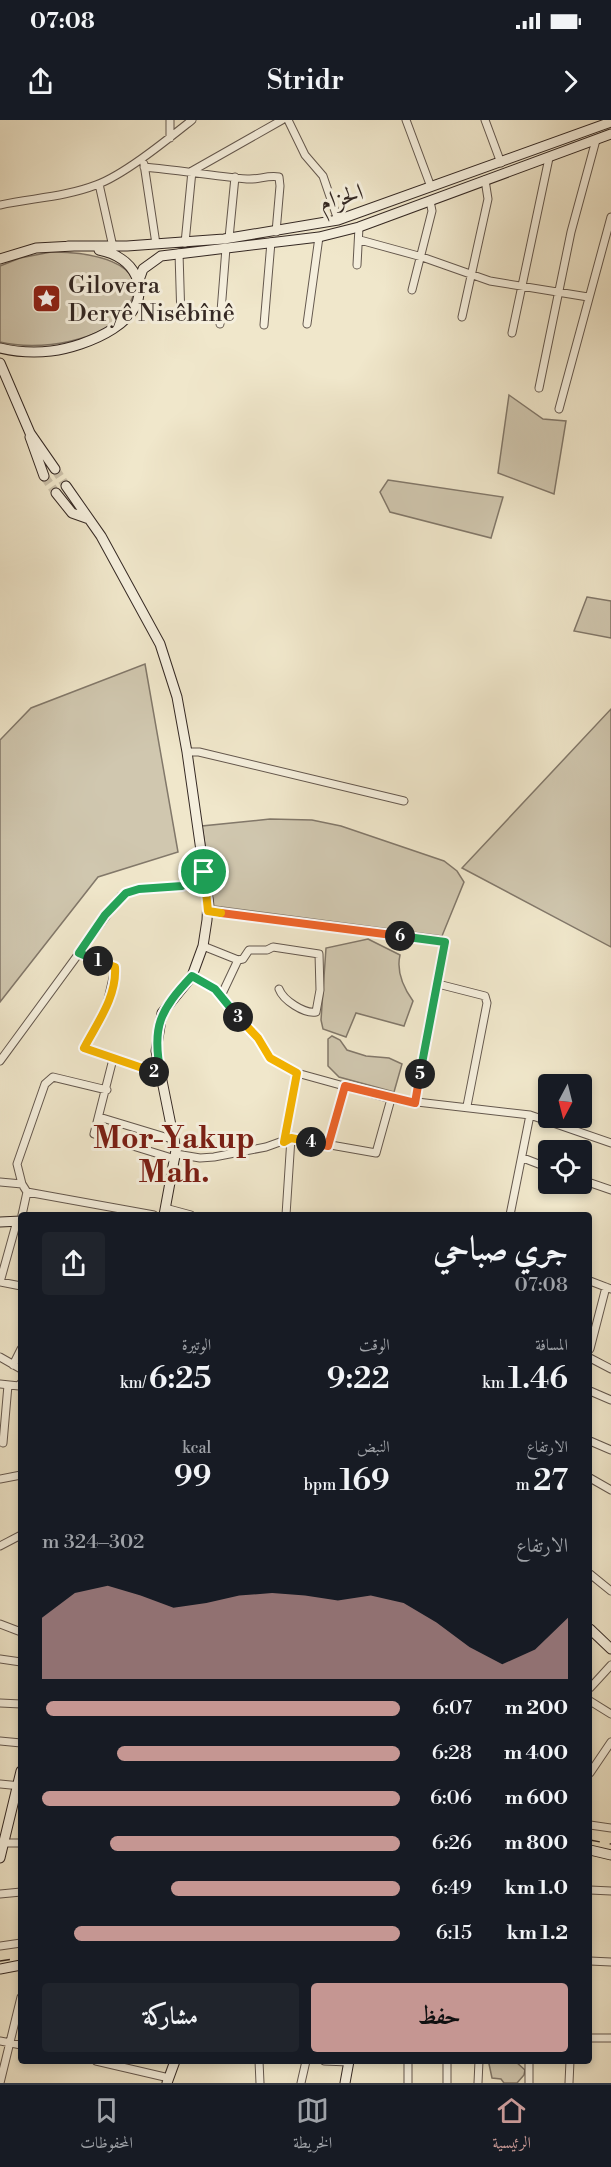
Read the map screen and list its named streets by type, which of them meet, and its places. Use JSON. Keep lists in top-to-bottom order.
{
  "streets": {
    "main road": ["الحزام"]
  },
  "districts": ["Mor-Yakup Mah."],
  "places": {
    "place": ["Gilovera Deryê Nisêbînê"]
  },
  "north": "bottom",
  "page": {
    "status": "07:08",
    "header": "Stridr",
    "pins": [
      "6",
      "1",
      "3",
      "2",
      "5",
      "4"
    ],
    "heading": ["جري صباحي", "07:08"],
    "stats": [
      ["المسافة", "1.46 km"],
      ["الوقت", "9:22"],
      ["الوتيرة", "6:25 /km"],
      ["الارتفاع", "27 m"],
      ["النبض", "169 bpm"],
      ["kcal", "99"]
    ],
    "chart": ["الارتفاع", "302–324 m"],
    "list": [
      {
        "name": "200 m",
        "note": "6:07"
      },
      {
        "name": "400 m",
        "note": "6:28"
      },
      {
        "name": "600 m",
        "note": "6:06"
      },
      {
        "name": "800 m",
        "note": "6:26"
      },
      {
        "name": "1.0 km",
        "note": "6:49"
      },
      {
        "name": "1.2 km",
        "note": "6:15"
      }
    ],
    "buttons": ["حفظ", "مشاركة"],
    "tabs": ["الرئيسية", "الخريطة", "المحفوظات"]
  }
}
